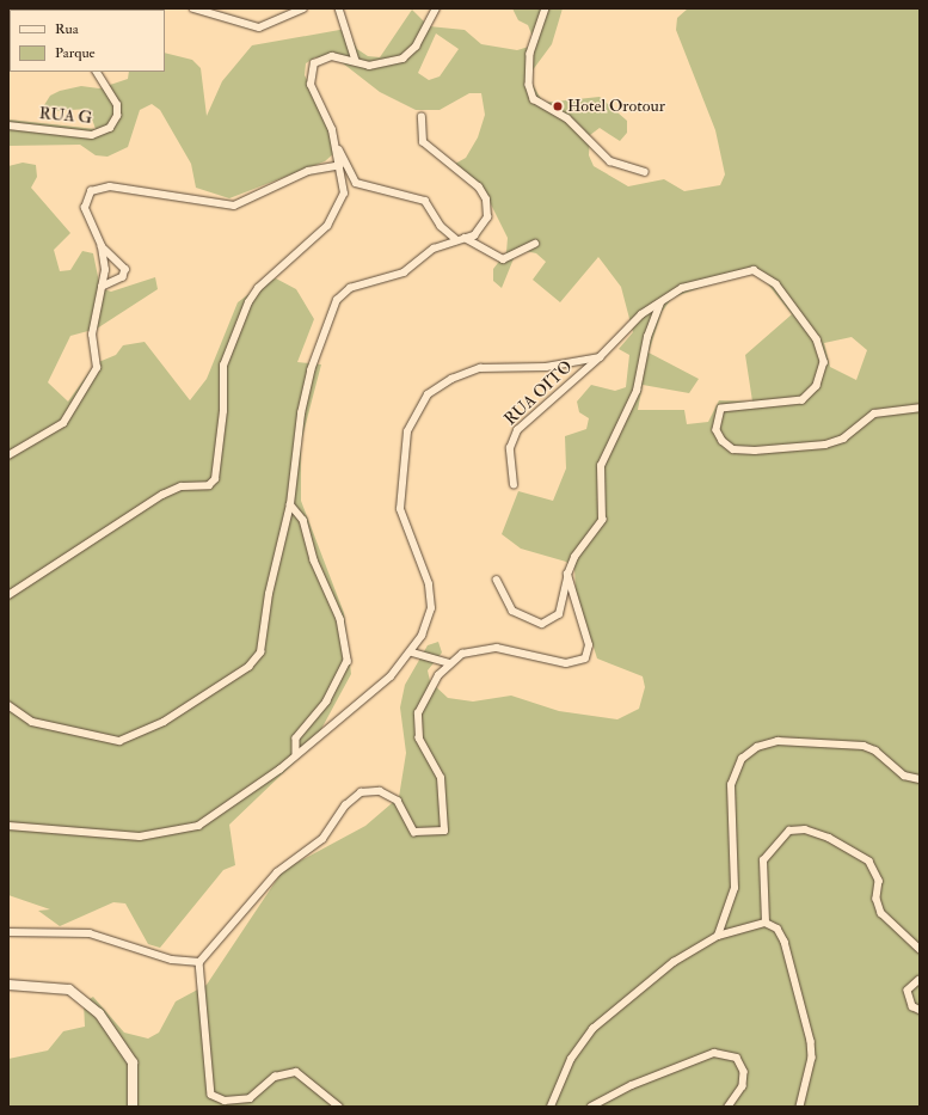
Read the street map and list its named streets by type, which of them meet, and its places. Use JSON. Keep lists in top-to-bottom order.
{
  "streets": {
    "street": ["RUA G", "RUA OITO"]
  },
  "places": ["Hotel Orotour"],
  "legend": ["Rua", "Parque"]
}
